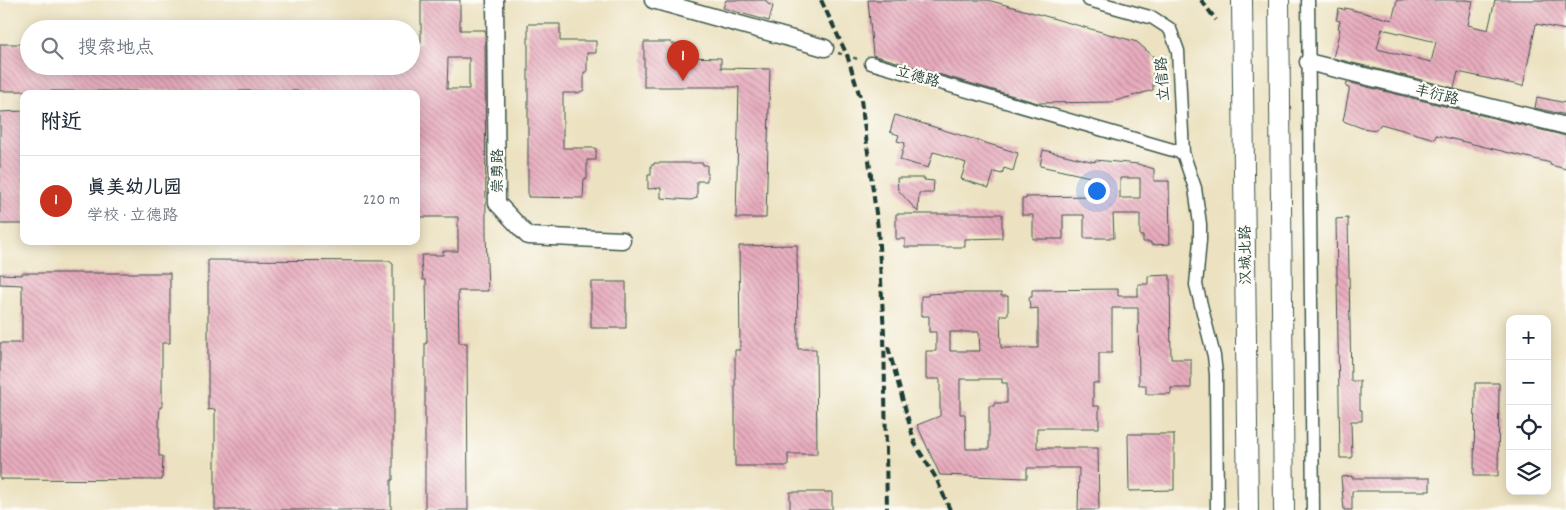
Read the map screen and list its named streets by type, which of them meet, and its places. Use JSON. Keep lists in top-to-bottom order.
{
  "streets": {
    "main road": ["汉城北路"],
    "street": [
      "立德路",
      "立信路",
      "丰衍路",
      "崇勇路"
    ]
  },
  "crossings": [
    ["立德路", "立信路"]
  ],
  "page": {
    "search": "搜索地点",
    "pins": "1",
    "heading": "附近",
    "list": [
      {
        "mark": "1",
        "name": "真美幼儿园",
        "note": "学校 · 立德路",
        "value": "220 m"
      }
    ],
    "map_buttons": ["+", "−"]
  }
}
